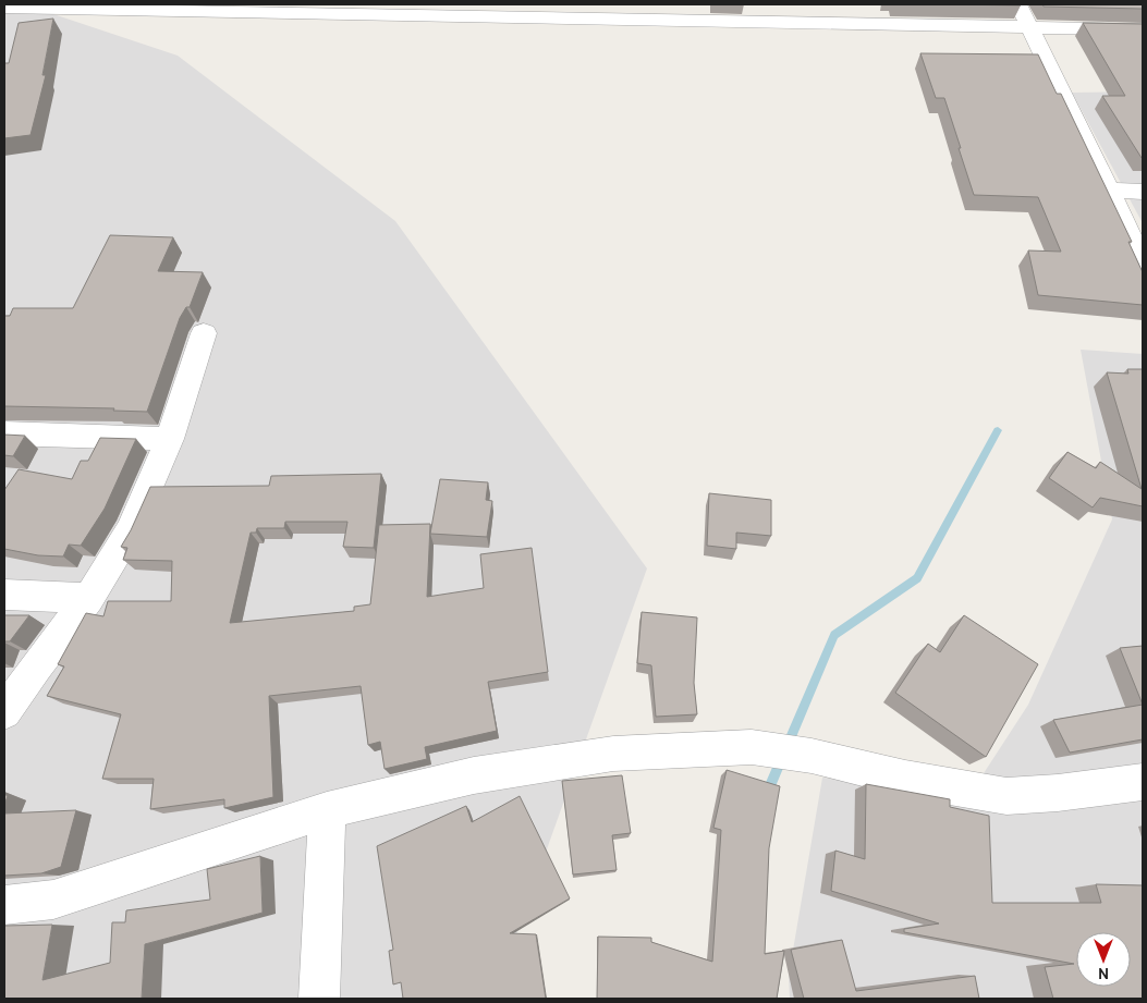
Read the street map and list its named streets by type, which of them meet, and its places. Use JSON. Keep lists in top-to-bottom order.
{
  "north": "bottom"
}
